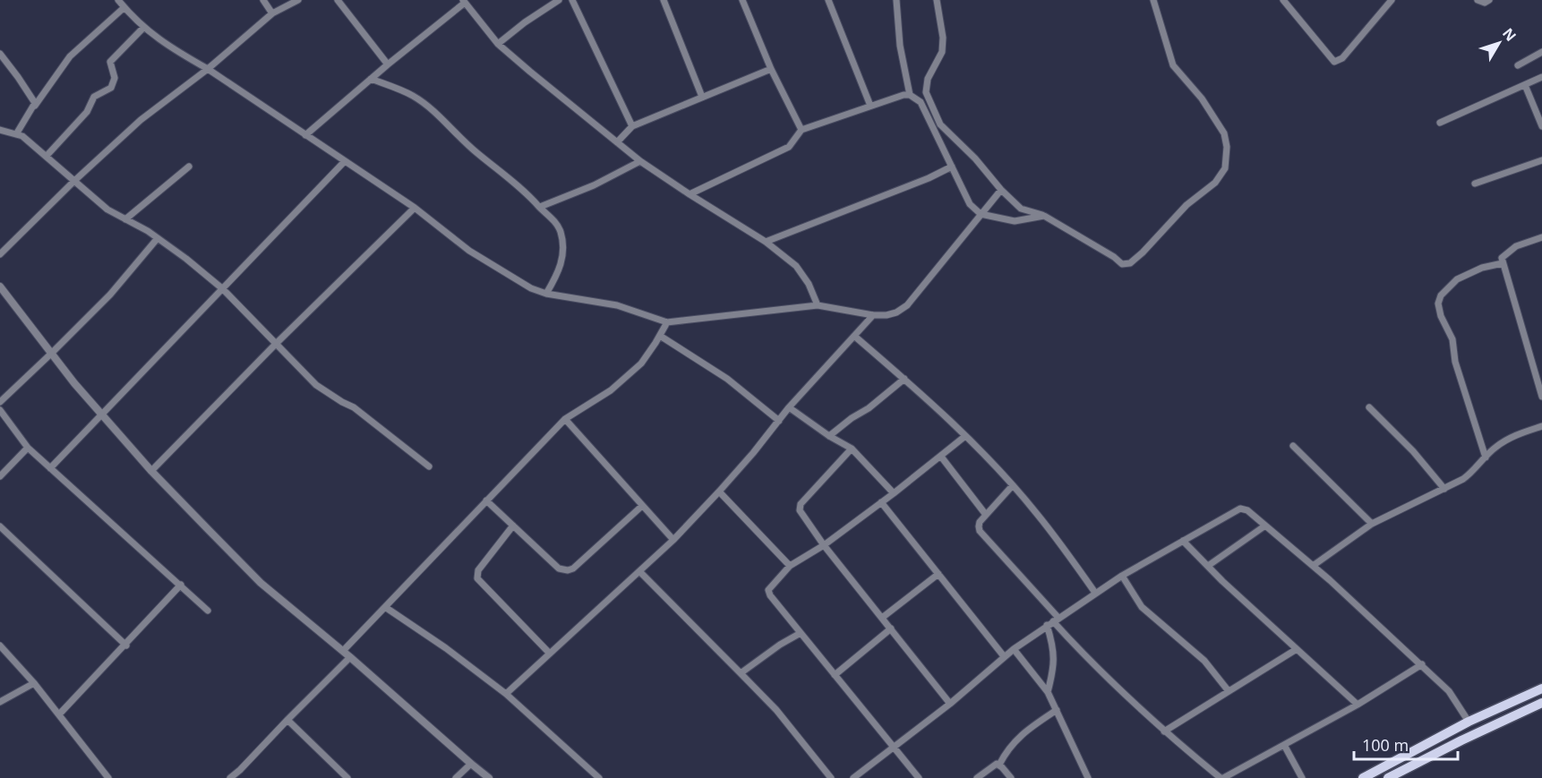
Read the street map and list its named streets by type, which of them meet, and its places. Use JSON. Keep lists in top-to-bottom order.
{
  "scale_bar": "100 m",
  "north": "top right"
}
